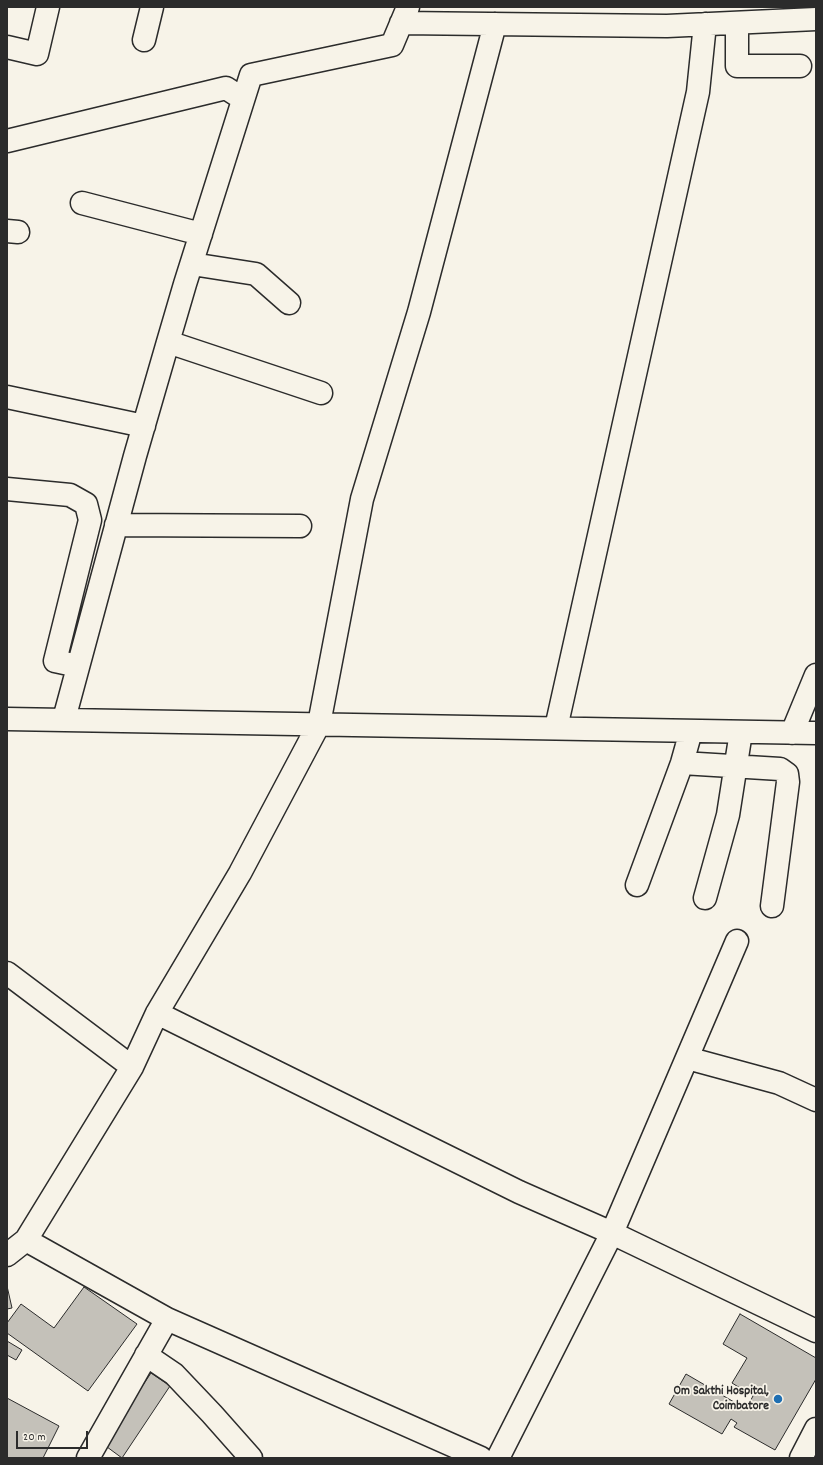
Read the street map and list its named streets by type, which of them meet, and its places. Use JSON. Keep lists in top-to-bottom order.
{
  "places": ["Om Sakthi Hospital, Coimbatore"],
  "scale_bar": "20 m"
}
